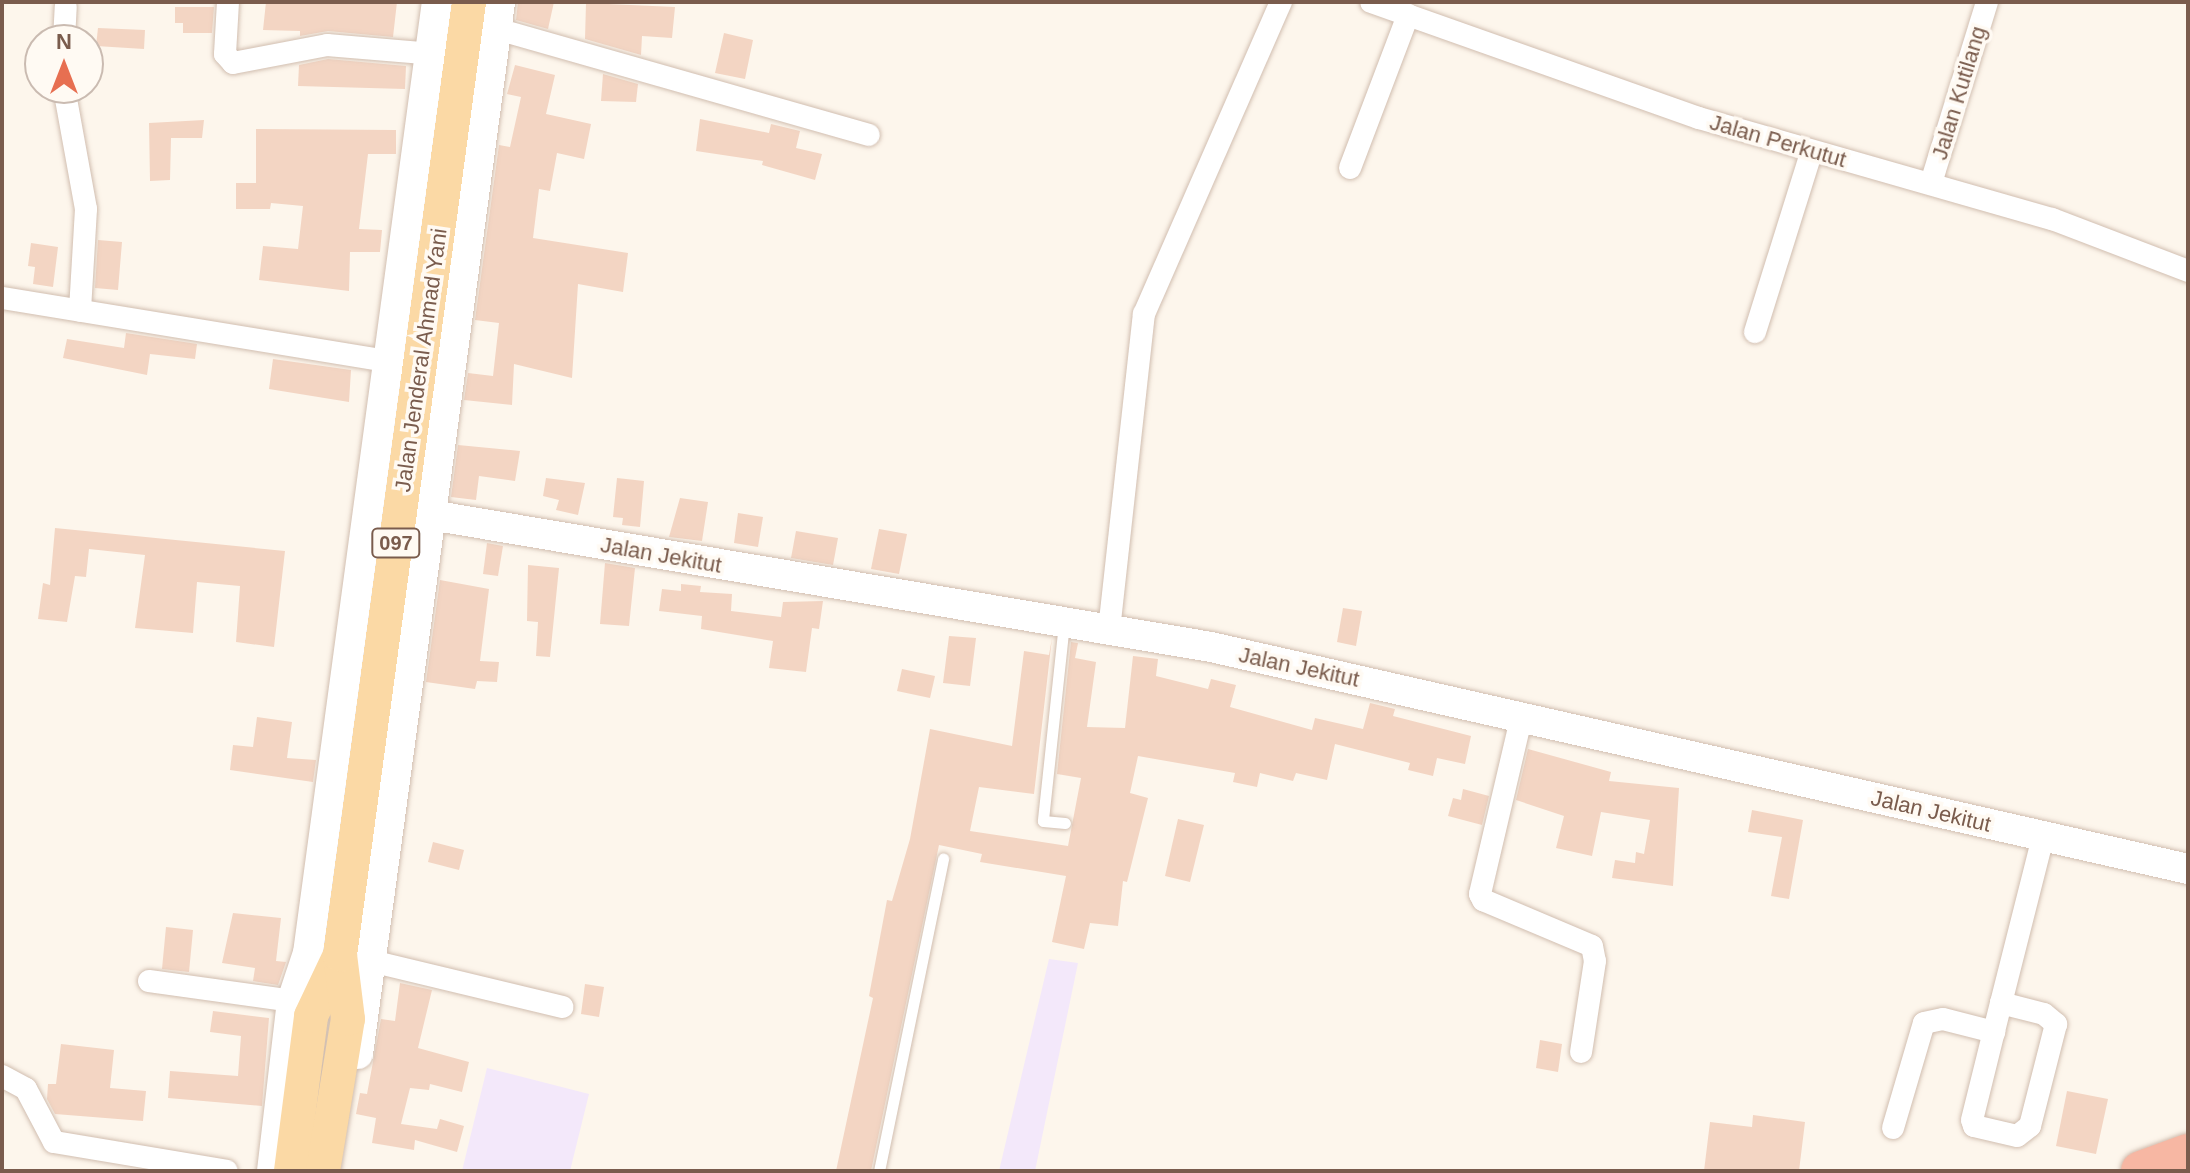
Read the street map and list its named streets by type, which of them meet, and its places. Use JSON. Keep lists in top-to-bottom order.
{
  "streets": {
    "main road": ["Jalan Jenderal Ahmad Yani", "097"],
    "street": ["Jalan Kutilang", "Jalan Perkutut", "Jalan Jekitut"]
  },
  "crossings": [
    ["Jalan Kutilang", "Jalan Perkutut"],
    ["Jalan Jenderal Ahmad Yani", "Jalan Jekitut"]
  ],
  "north": "top"
}
